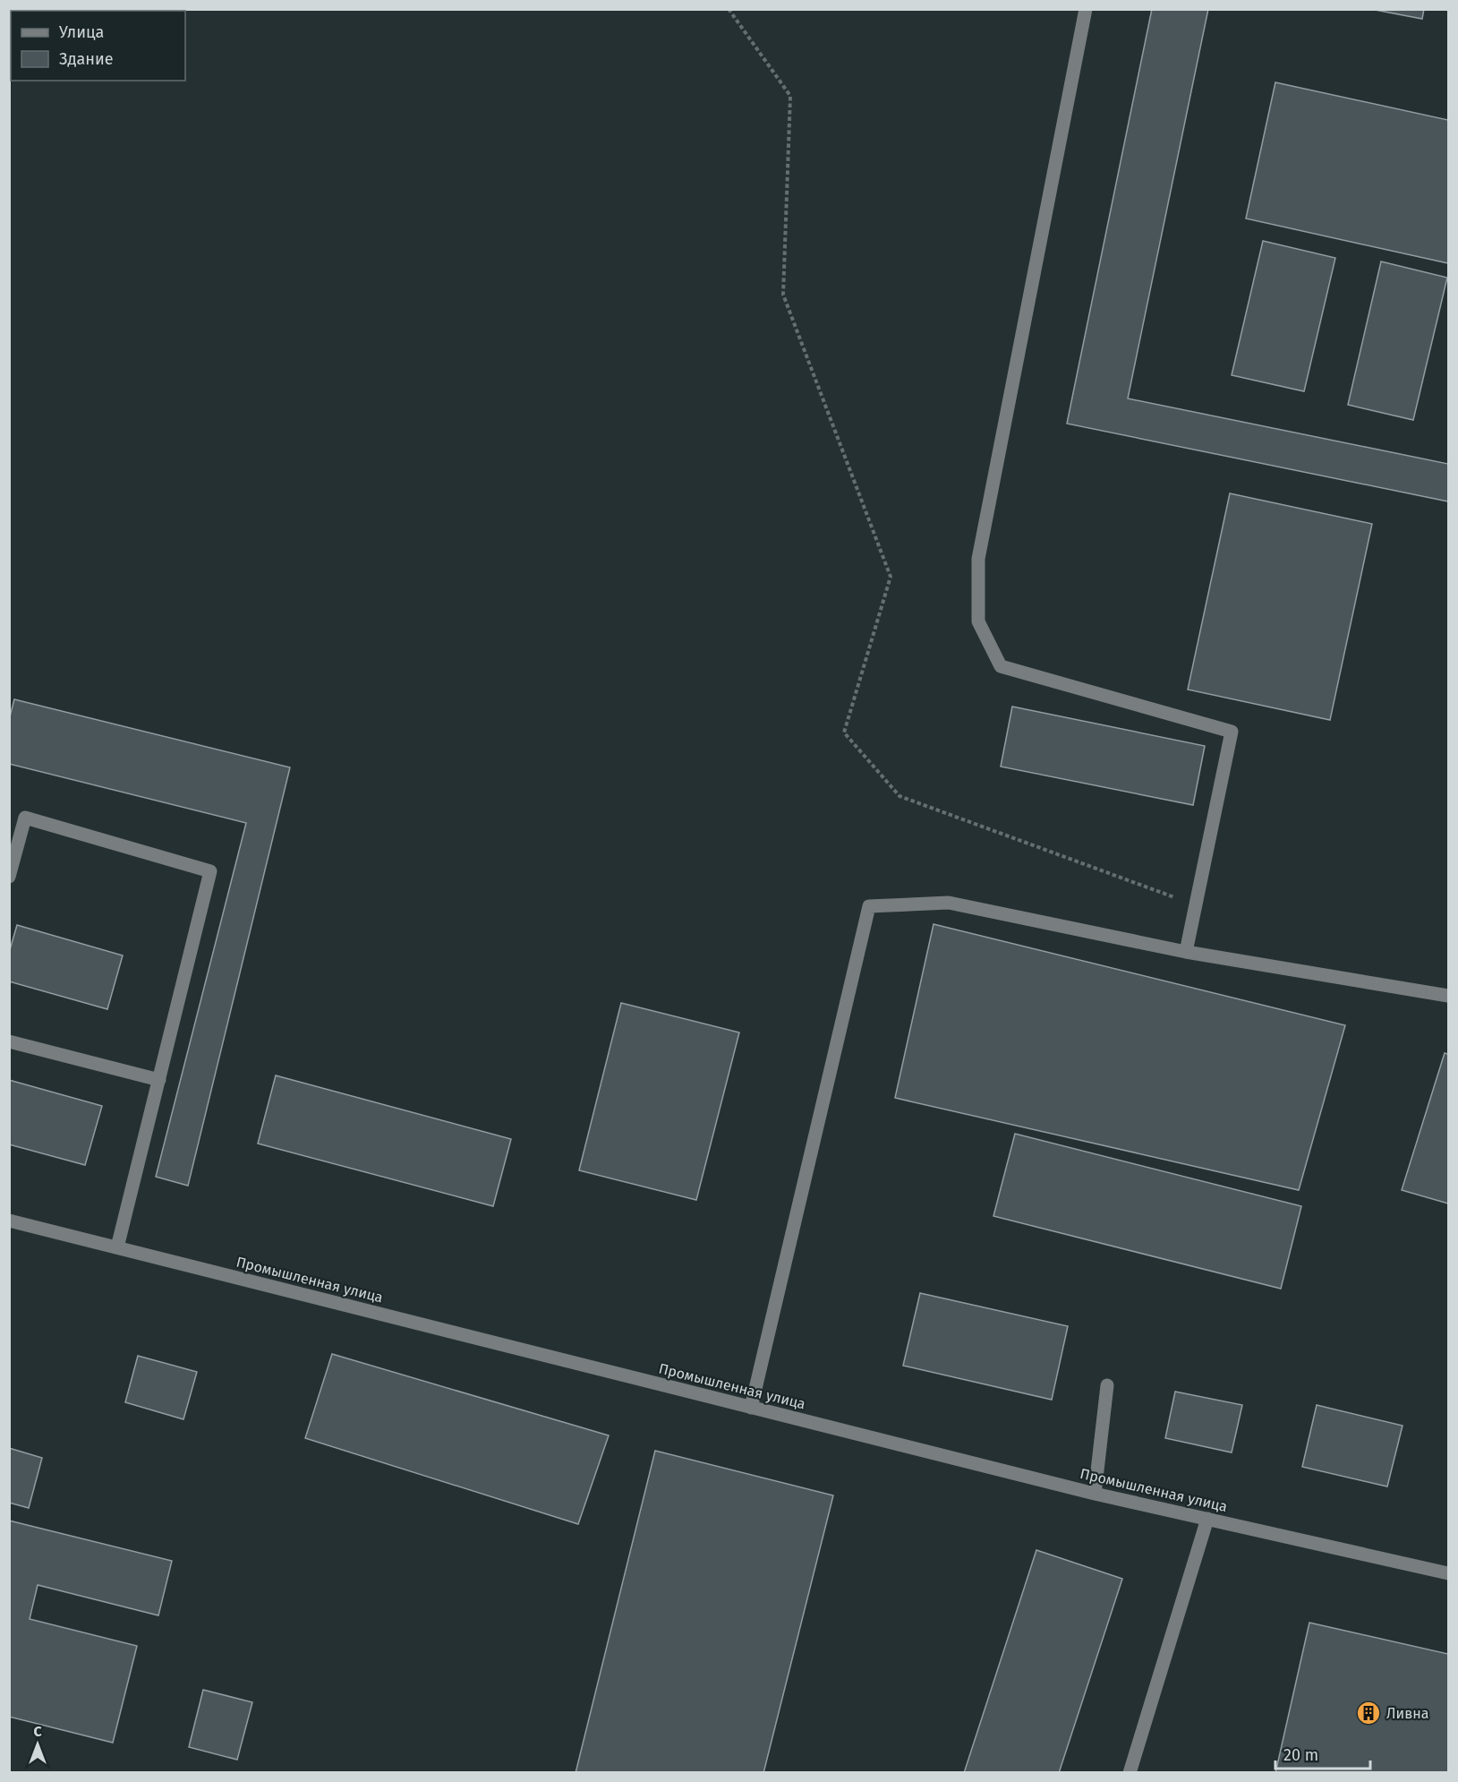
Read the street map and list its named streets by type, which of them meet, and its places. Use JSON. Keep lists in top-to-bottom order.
{
  "streets": {
    "street": ["Промышленная улица"]
  },
  "places": {
    "building": ["Ливна"]
  },
  "legend": ["Улица", "Здание"],
  "scale_bar": "20 m",
  "north": "top"
}
